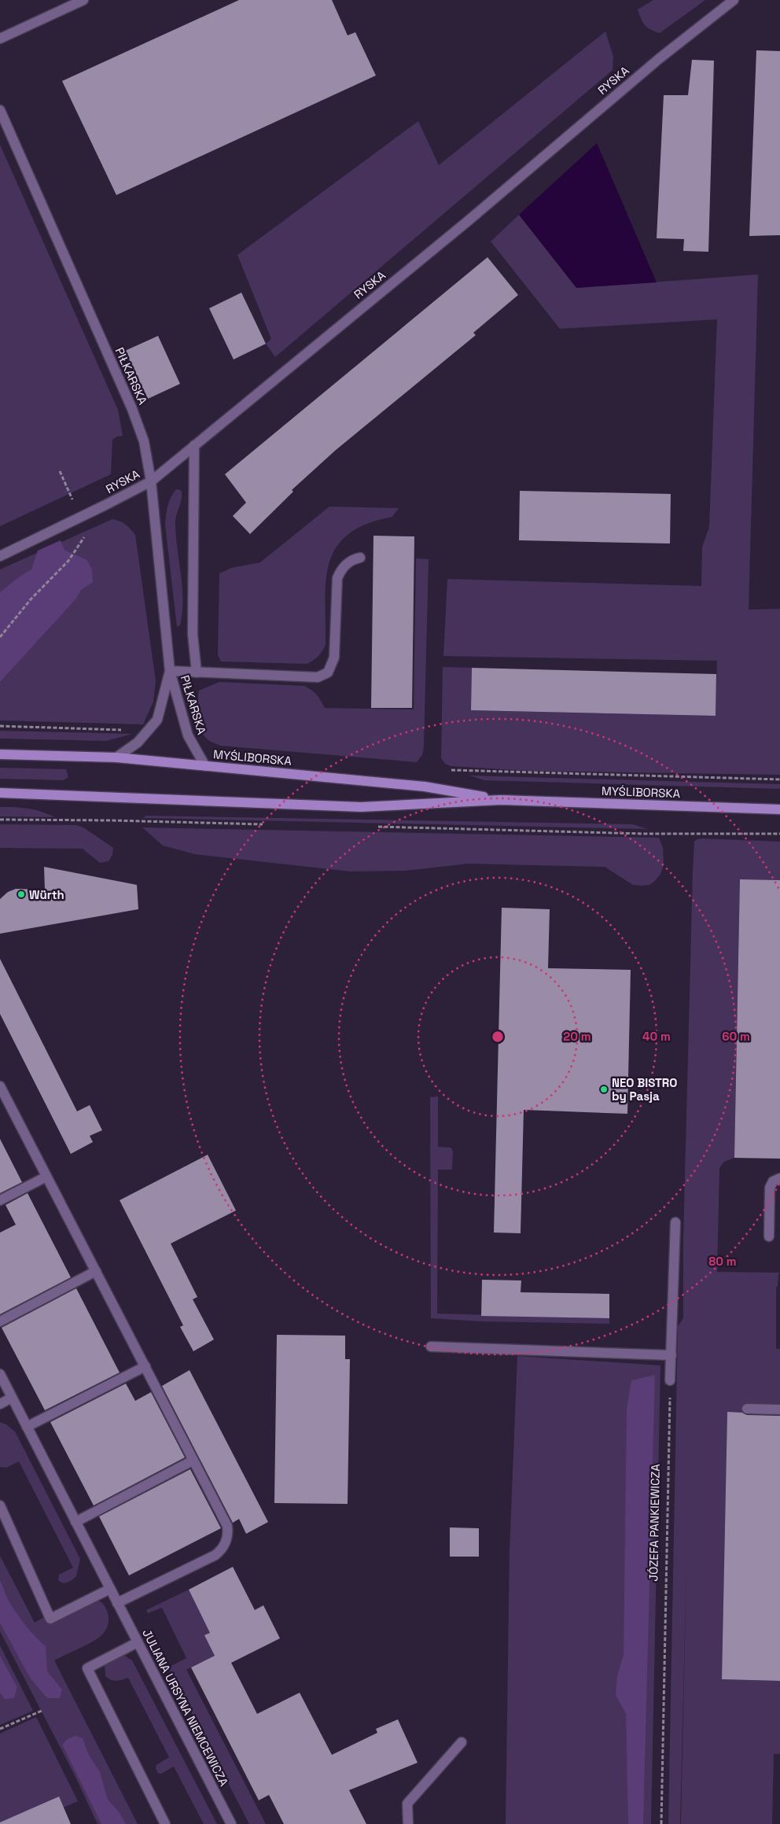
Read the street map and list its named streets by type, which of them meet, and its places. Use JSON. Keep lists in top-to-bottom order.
{
  "streets": {
    "main road": ["MYŚLIBORSKA"],
    "street": ["RYSKA", "PIŁKARSKA", "JULIANA URSYNA NIEMCEWICZA"],
    "path": ["JÓZEFA PANKIEWICZA"]
  },
  "crossings": [
    ["RYSKA", "PIŁKARSKA"],
    ["PIŁKARSKA", "MYŚLIBORSKA"]
  ],
  "places": ["Würth", "NEO BISTRO by Pasja"],
  "rings": [
    "20 m",
    "40 m",
    "60 m",
    "80 m"
  ]
}
